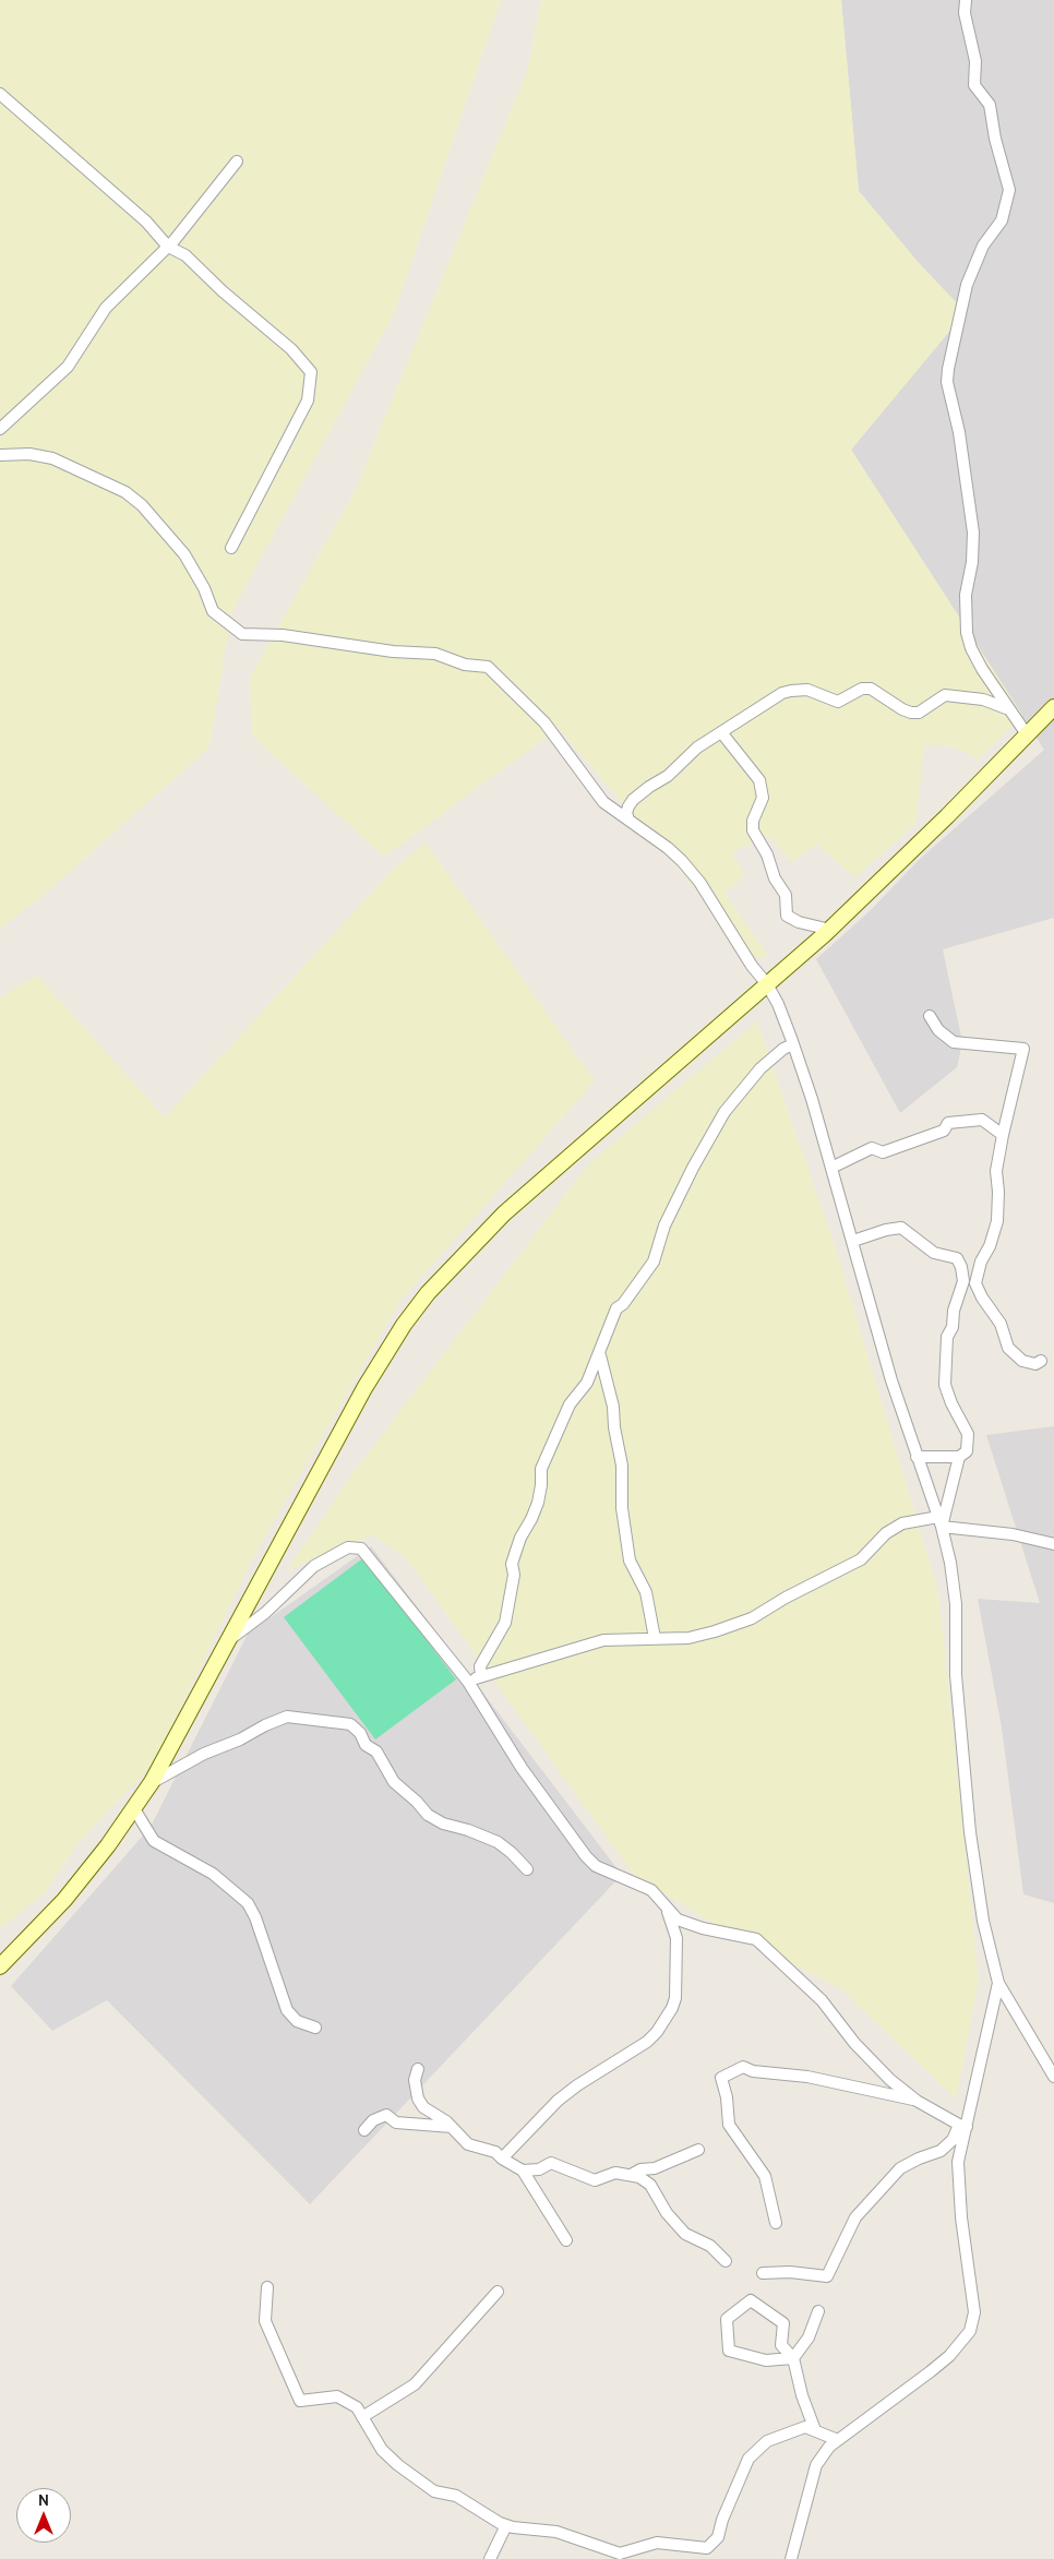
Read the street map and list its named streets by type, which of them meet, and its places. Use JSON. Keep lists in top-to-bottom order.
{
  "north": "top"
}
